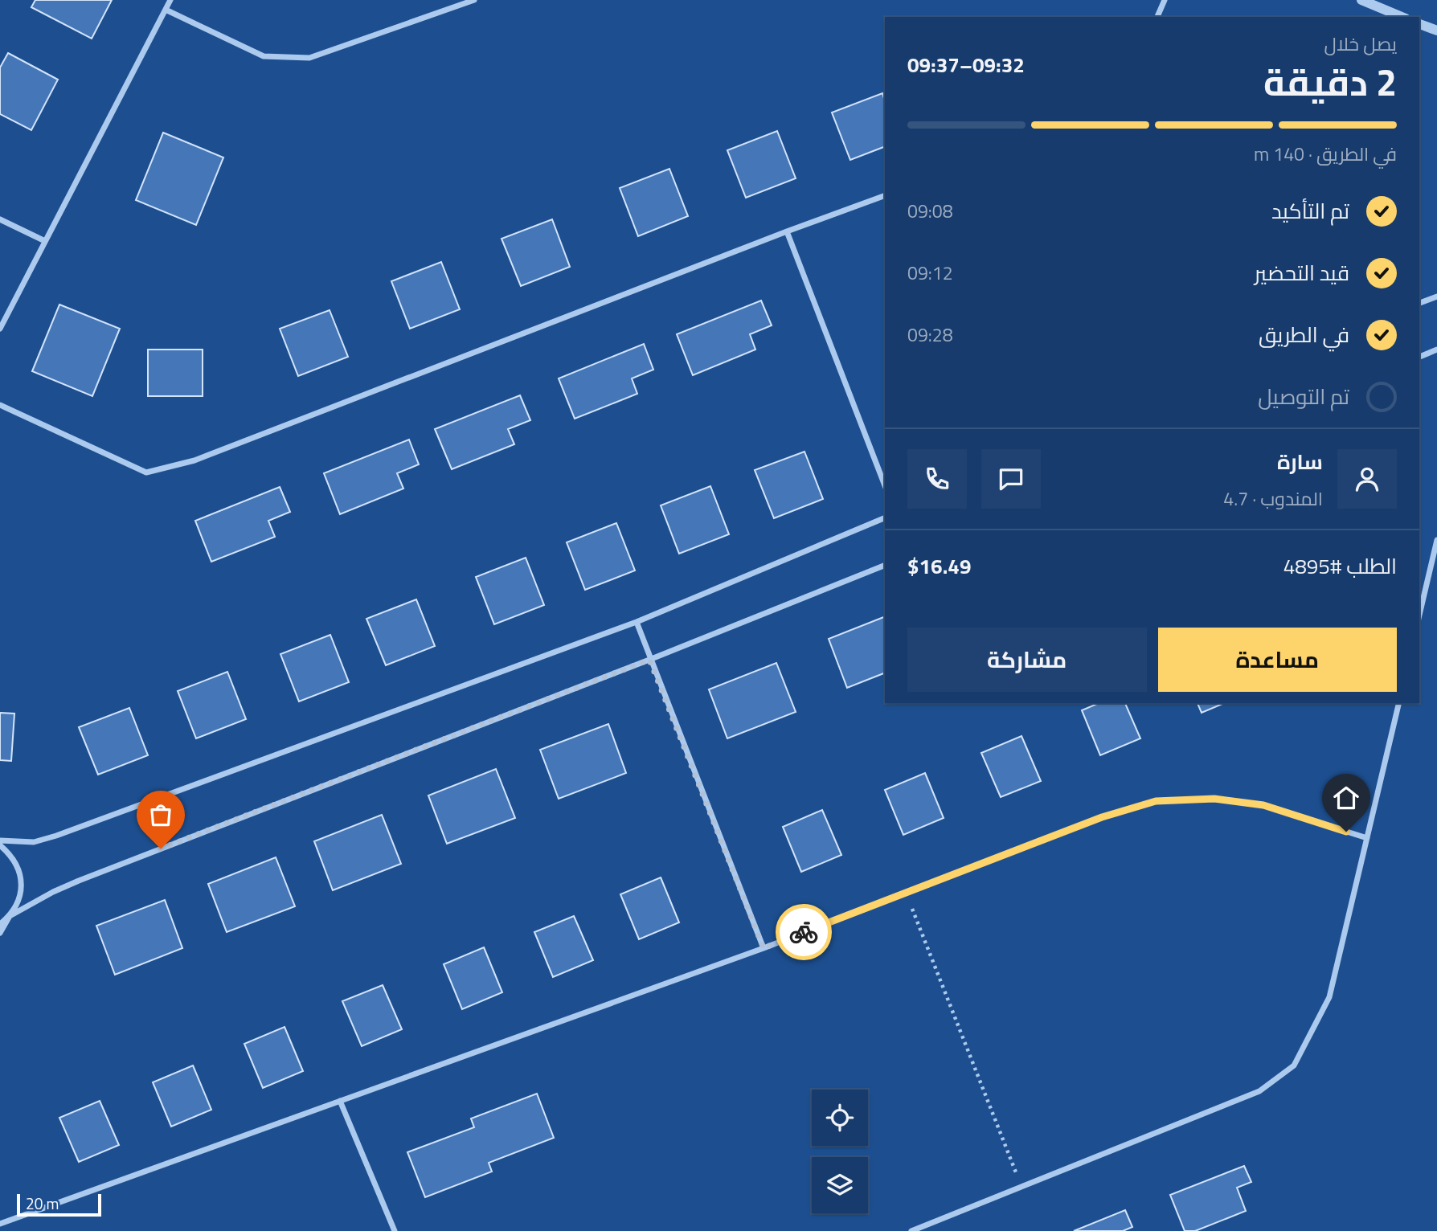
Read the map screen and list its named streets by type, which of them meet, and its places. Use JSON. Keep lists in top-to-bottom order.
{
  "scale_bar": "20 m",
  "page": {
    "heading": ["2 دقيقة", "يصل خلال", "09:32–09:37"],
    "panel": [
      "سارة",
      "المندوب · 4.7",
      "الطلب #4895",
      "$16.49"
    ],
    "bar": "في الطريق · 140 m",
    "list": [
      ["تم التأكيد", "09:08"],
      ["قيد التحضير", "09:12"],
      ["في الطريق", "09:28"],
      "تم التوصيل"
    ],
    "buttons": ["مساعدة", "مشاركة"],
    "scale": "20 m"
  }
}
